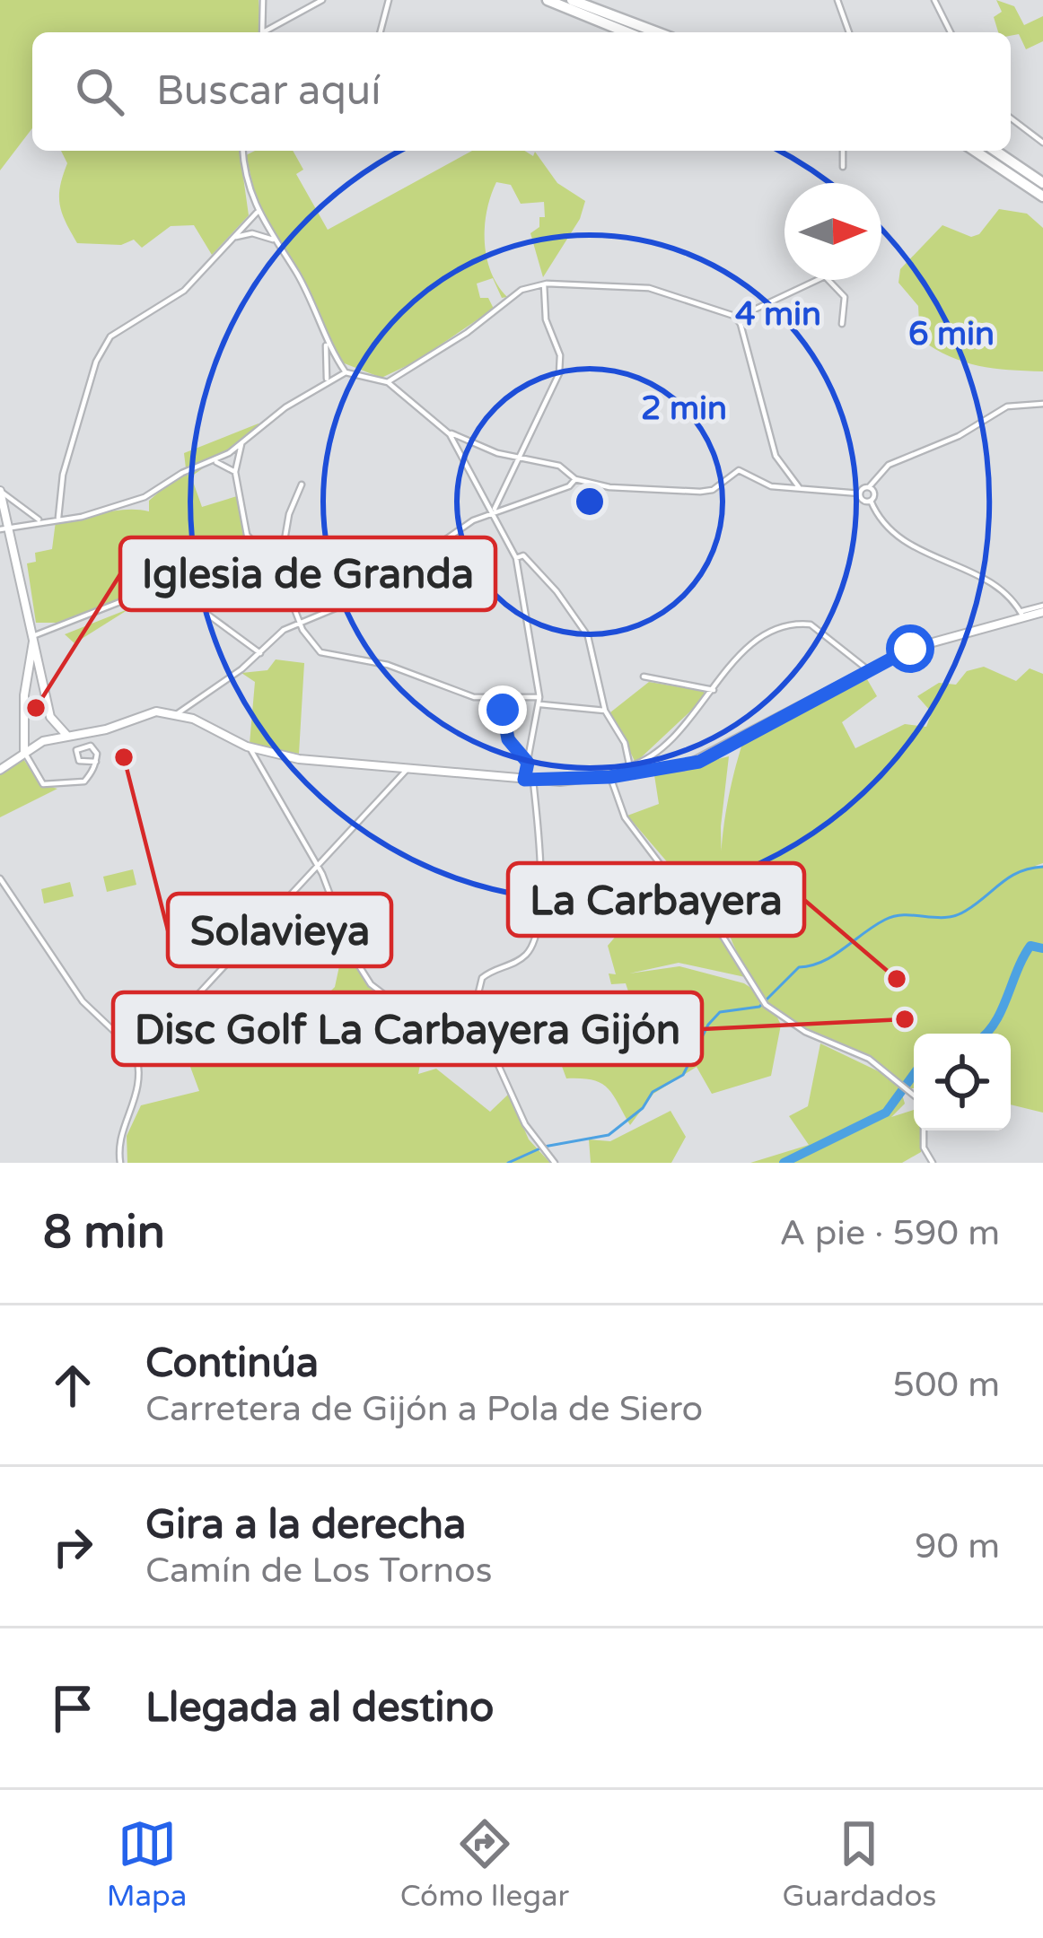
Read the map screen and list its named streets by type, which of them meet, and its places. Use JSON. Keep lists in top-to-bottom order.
{
  "places": [
    "Iglesia de Granda",
    "Solavieya",
    "La Carbayera",
    "Disc Golf La Carbayera Gijón"
  ],
  "north": "right",
  "page": {
    "search": "Buscar aquí",
    "heading": ["8 min", "A pie · 590 m"],
    "list": [
      ["Continúa", "Carretera de Gijón a Pola de Siero", "500 m"],
      ["Gira a la derecha", "Camín de Los Tornos", "90 m"],
      "Llegada al destino"
    ],
    "nav": ["Mapa", "Cómo llegar", "Guardados"]
  },
  "rings": ["4 min", "6 min", "2 min"]
}
